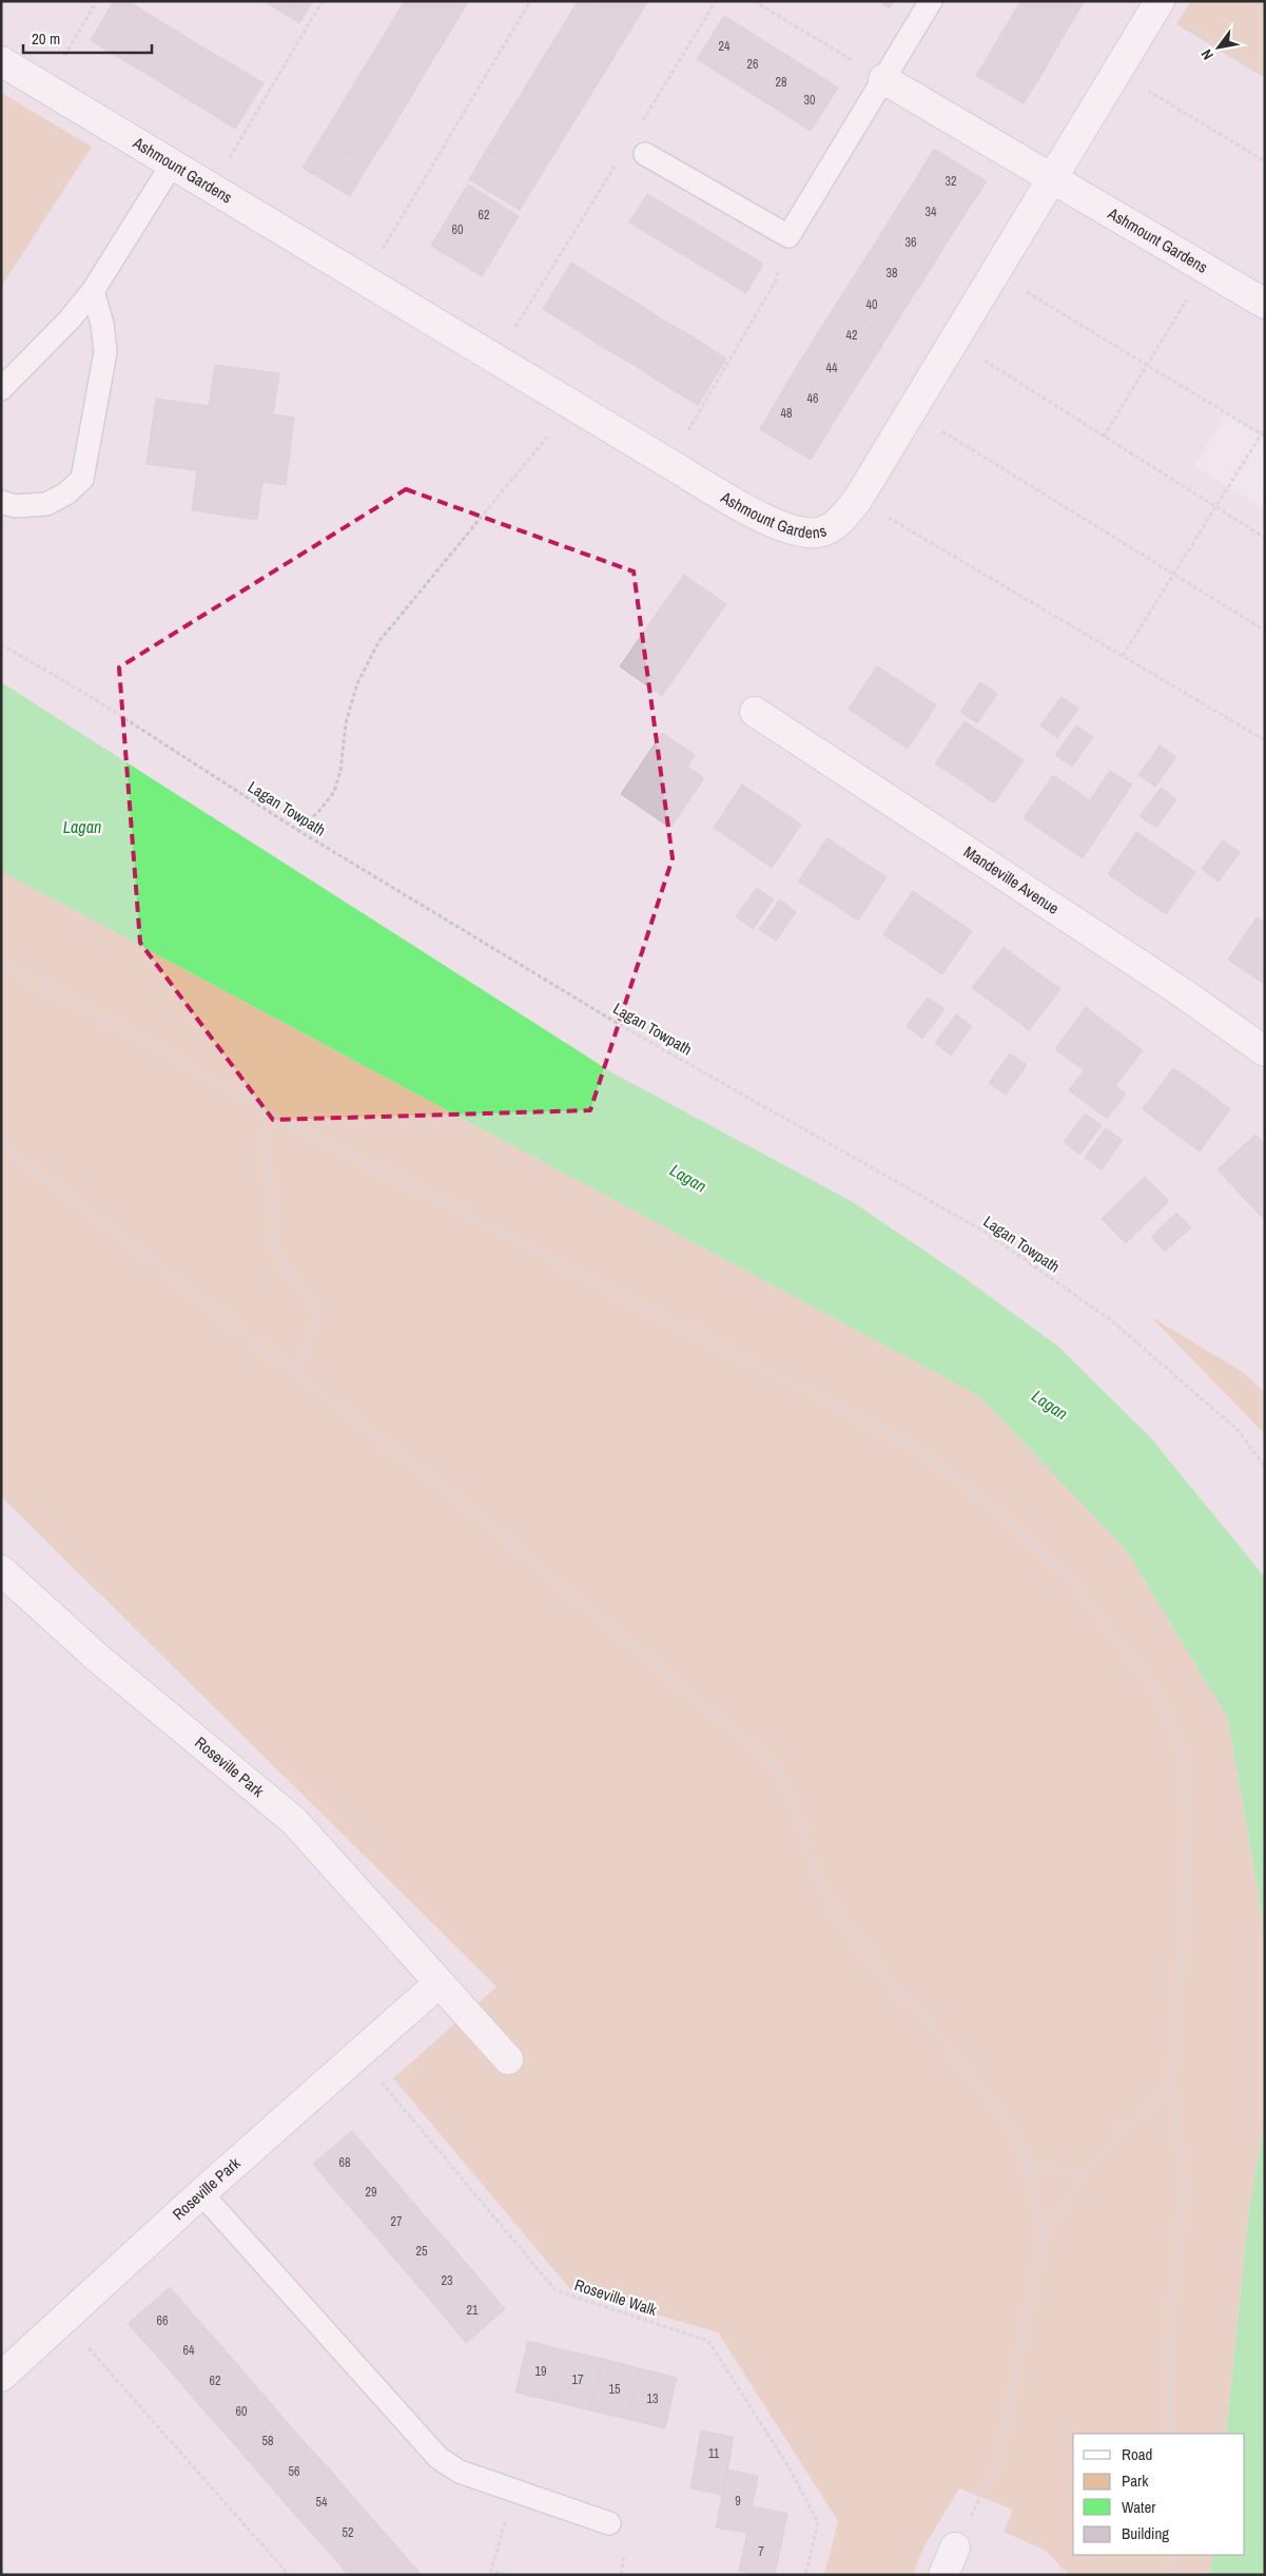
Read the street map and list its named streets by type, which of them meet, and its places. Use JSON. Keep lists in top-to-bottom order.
{
  "streets": {
    "street": ["Ashmount Gardens", "Mandeville Avenue", "Roseville Park"],
    "path": ["Lagan Towpath", "Roseville Walk"]
  },
  "crossings": [
    ["Roseville Park", "Roseville Walk"]
  ],
  "water": ["Lagan"],
  "house_numbers": [
    "24",
    "26",
    "28",
    "30",
    "32",
    "34",
    "62",
    "60",
    "36",
    "38",
    "40",
    "42",
    "44",
    "46",
    "48",
    "68",
    "29",
    "27",
    "25",
    "23",
    "21",
    "66",
    "64",
    "19",
    "17",
    "62",
    "15",
    "13",
    "60",
    "58",
    "11",
    "56",
    "9",
    "54",
    "52",
    "7"
  ],
  "legend": [
    "Road",
    "Park",
    "Water",
    "Building"
  ],
  "scale_bar": "20 m",
  "north": "bottom left"
}
